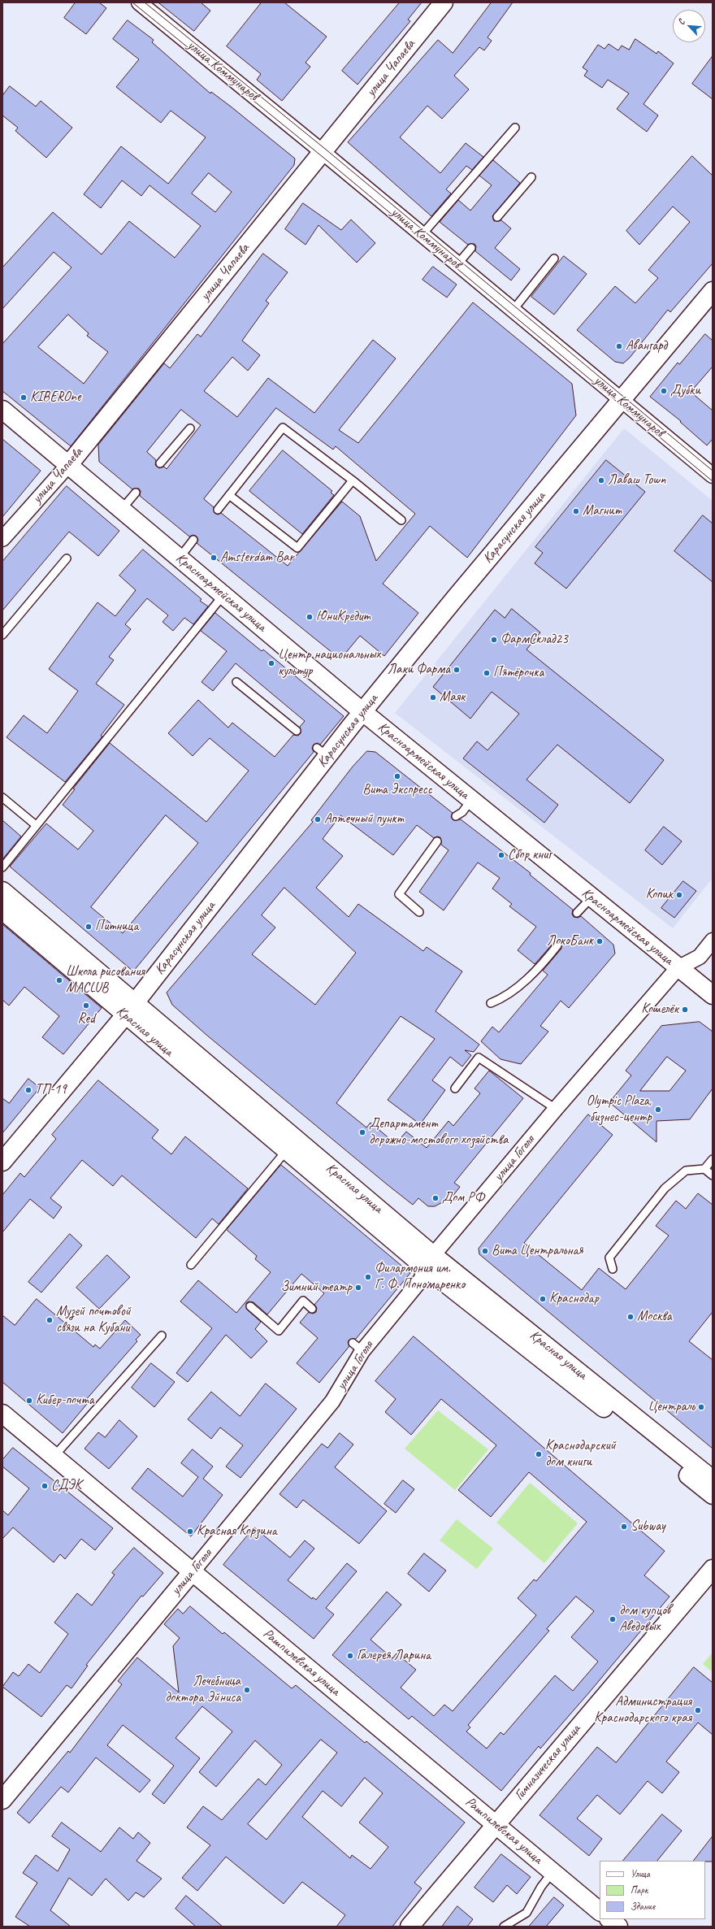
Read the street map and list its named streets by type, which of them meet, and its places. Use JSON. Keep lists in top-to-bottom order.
{
  "streets": {
    "street": [
      "улица Чапаева",
      "улица Коммунаров",
      "Карасунская улица",
      "Красноармейская улица",
      "Красная улица",
      "улица Гоголя",
      "Рашпилевская улица",
      "Гимназическая улица"
    ]
  },
  "crossings": [
    ["улица Чапаева", "улица Коммунаров"],
    ["улица Чапаева", "Красноармейская улица"],
    ["улица Коммунаров", "Карасунская улица"],
    ["Карасунская улица", "Красноармейская улица"],
    ["Карасунская улица", "Красная улица"],
    ["Красноармейская улица", "улица Гоголя"],
    ["Красная улица", "улица Гоголя"],
    ["улица Гоголя", "Рашпилевская улица"],
    ["Рашпилевская улица", "Гимназическая улица"]
  ],
  "places": [
    "Авангард",
    "Дубки",
    "KIBEROne",
    "Лаваш Town",
    "Магнит",
    "Amsterdam Bar",
    "ЮниКредит",
    "ФармСклад23",
    "Центр национальных культур",
    "Лаки Фарма",
    "Пятёрочка",
    "Маяк",
    "Вита Экспресс",
    "Аптечный пункт",
    "Сбор книг",
    "Копик",
    "Питница",
    "ЛокоБанк",
    "Школа рисования MACLUB",
    "Red",
    "Кошелёк",
    "ТП-19",
    "Olympic Plaza, бизнес-центр",
    "Департамент дорожно-мостового хозяйства",
    "Дом РФ",
    "Вита Центральная",
    "Филармония им. Г. Ф. Пономаренко",
    "Зимний театр",
    "Краснодар",
    "Москва",
    "Музей почтовой связи на Кубани",
    "Кибер-почта",
    "Централь",
    "Краснодарский дом книги",
    "СДЭК",
    "Subway",
    "Красная Корзина",
    "дом купцов Аведовых",
    "Галерея Ларина",
    "Лечебница доктора Эйниса",
    "Администрация Краснодарского края"
  ],
  "legend": ["Улица", "Парк", "Здание"],
  "north": "top left"
}
